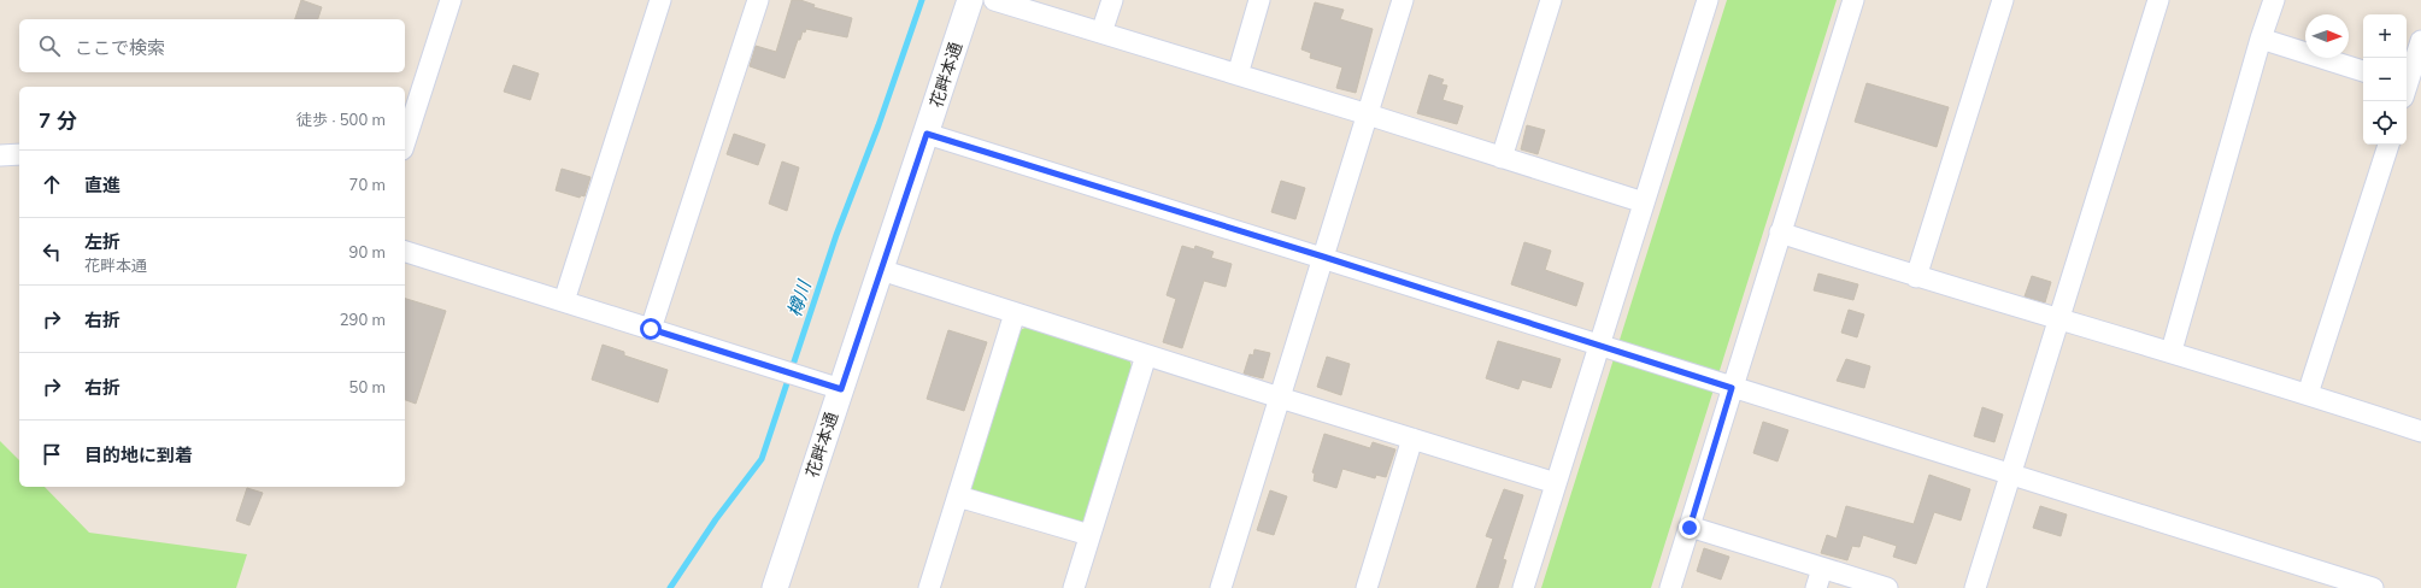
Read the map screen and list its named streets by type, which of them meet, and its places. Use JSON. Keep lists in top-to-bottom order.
{
  "streets": {
    "street": ["花畔本通"]
  },
  "water": ["樽川"],
  "north": "right",
  "page": {
    "map_buttons": ["+", "−"],
    "search": "ここで検索",
    "heading": ["7 分", "徒歩 · 500 m"],
    "list": [
      ["直進", "70 m"],
      ["左折", "花畔本通", "90 m"],
      ["右折", "290 m"],
      ["右折", "50 m"],
      "目的地に到着"
    ]
  }
}
